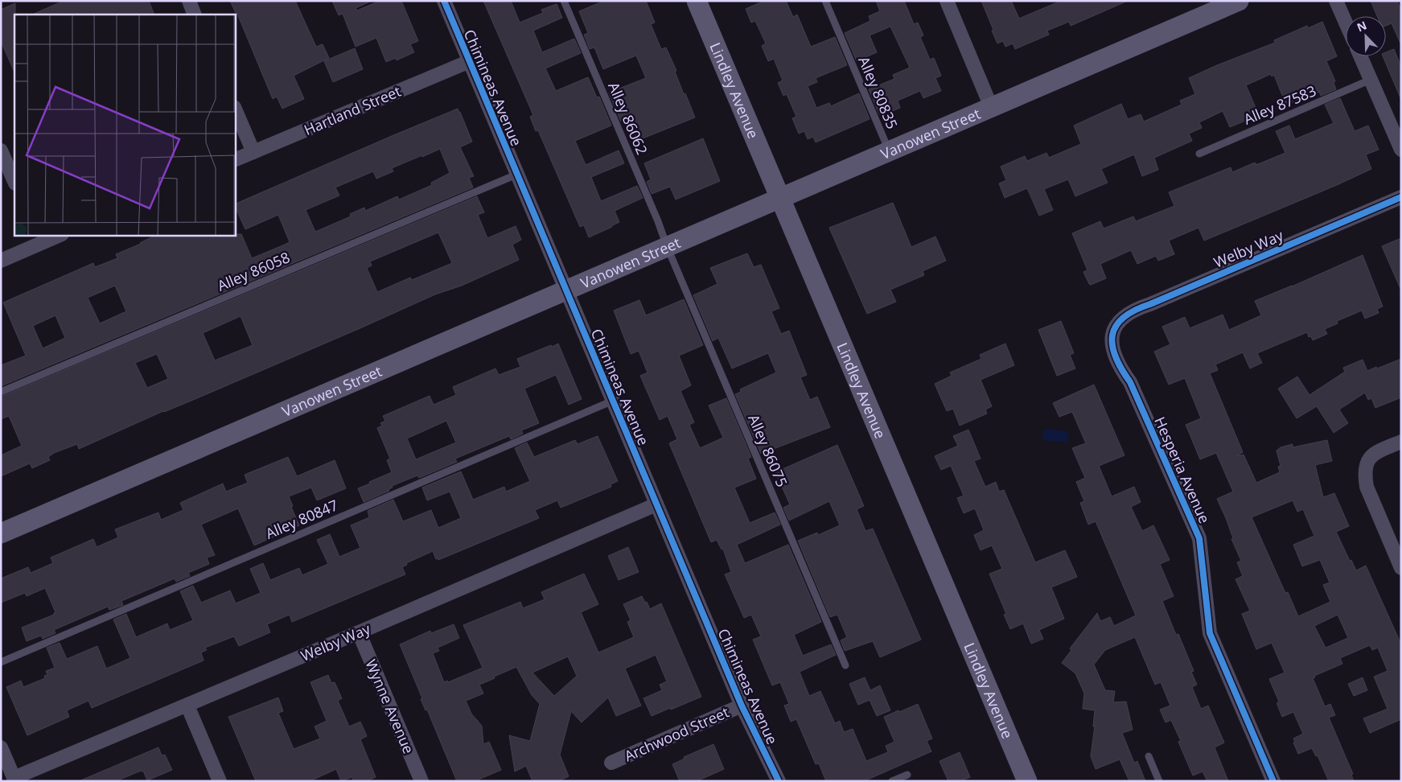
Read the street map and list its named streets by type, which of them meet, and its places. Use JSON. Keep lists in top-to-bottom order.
{
  "streets": {
    "main road": ["Lindley Avenue", "Vanowen Street"],
    "street": [
      "Chimineas Avenue",
      "Hartland Street",
      "Welby Way",
      "Hesperia Avenue",
      "Wynne Avenue",
      "Archwood Street"
    ],
    "lane": [
      "Alley 80835",
      "Alley 87583",
      "Alley 86062",
      "Alley 86058",
      "Alley 86075",
      "Alley 80847"
    ]
  },
  "crossings": [
    ["Chimineas Avenue", "Hartland Street"],
    ["Chimineas Avenue", "Vanowen Street"],
    ["Chimineas Avenue", "Welby Way"],
    ["Chimineas Avenue", "Alley 86058"],
    ["Chimineas Avenue", "Alley 80847"],
    ["Chimineas Avenue", "Archwood Street"],
    ["Lindley Avenue", "Vanowen Street"],
    ["Alley 80835", "Vanowen Street"],
    ["Alley 86062", "Vanowen Street"],
    ["Alley 86062", "Alley 86075"],
    ["Vanowen Street", "Alley 86075"],
    ["Welby Way", "Hesperia Avenue"],
    ["Welby Way", "Wynne Avenue"]
  ],
  "north": "top left"
}
